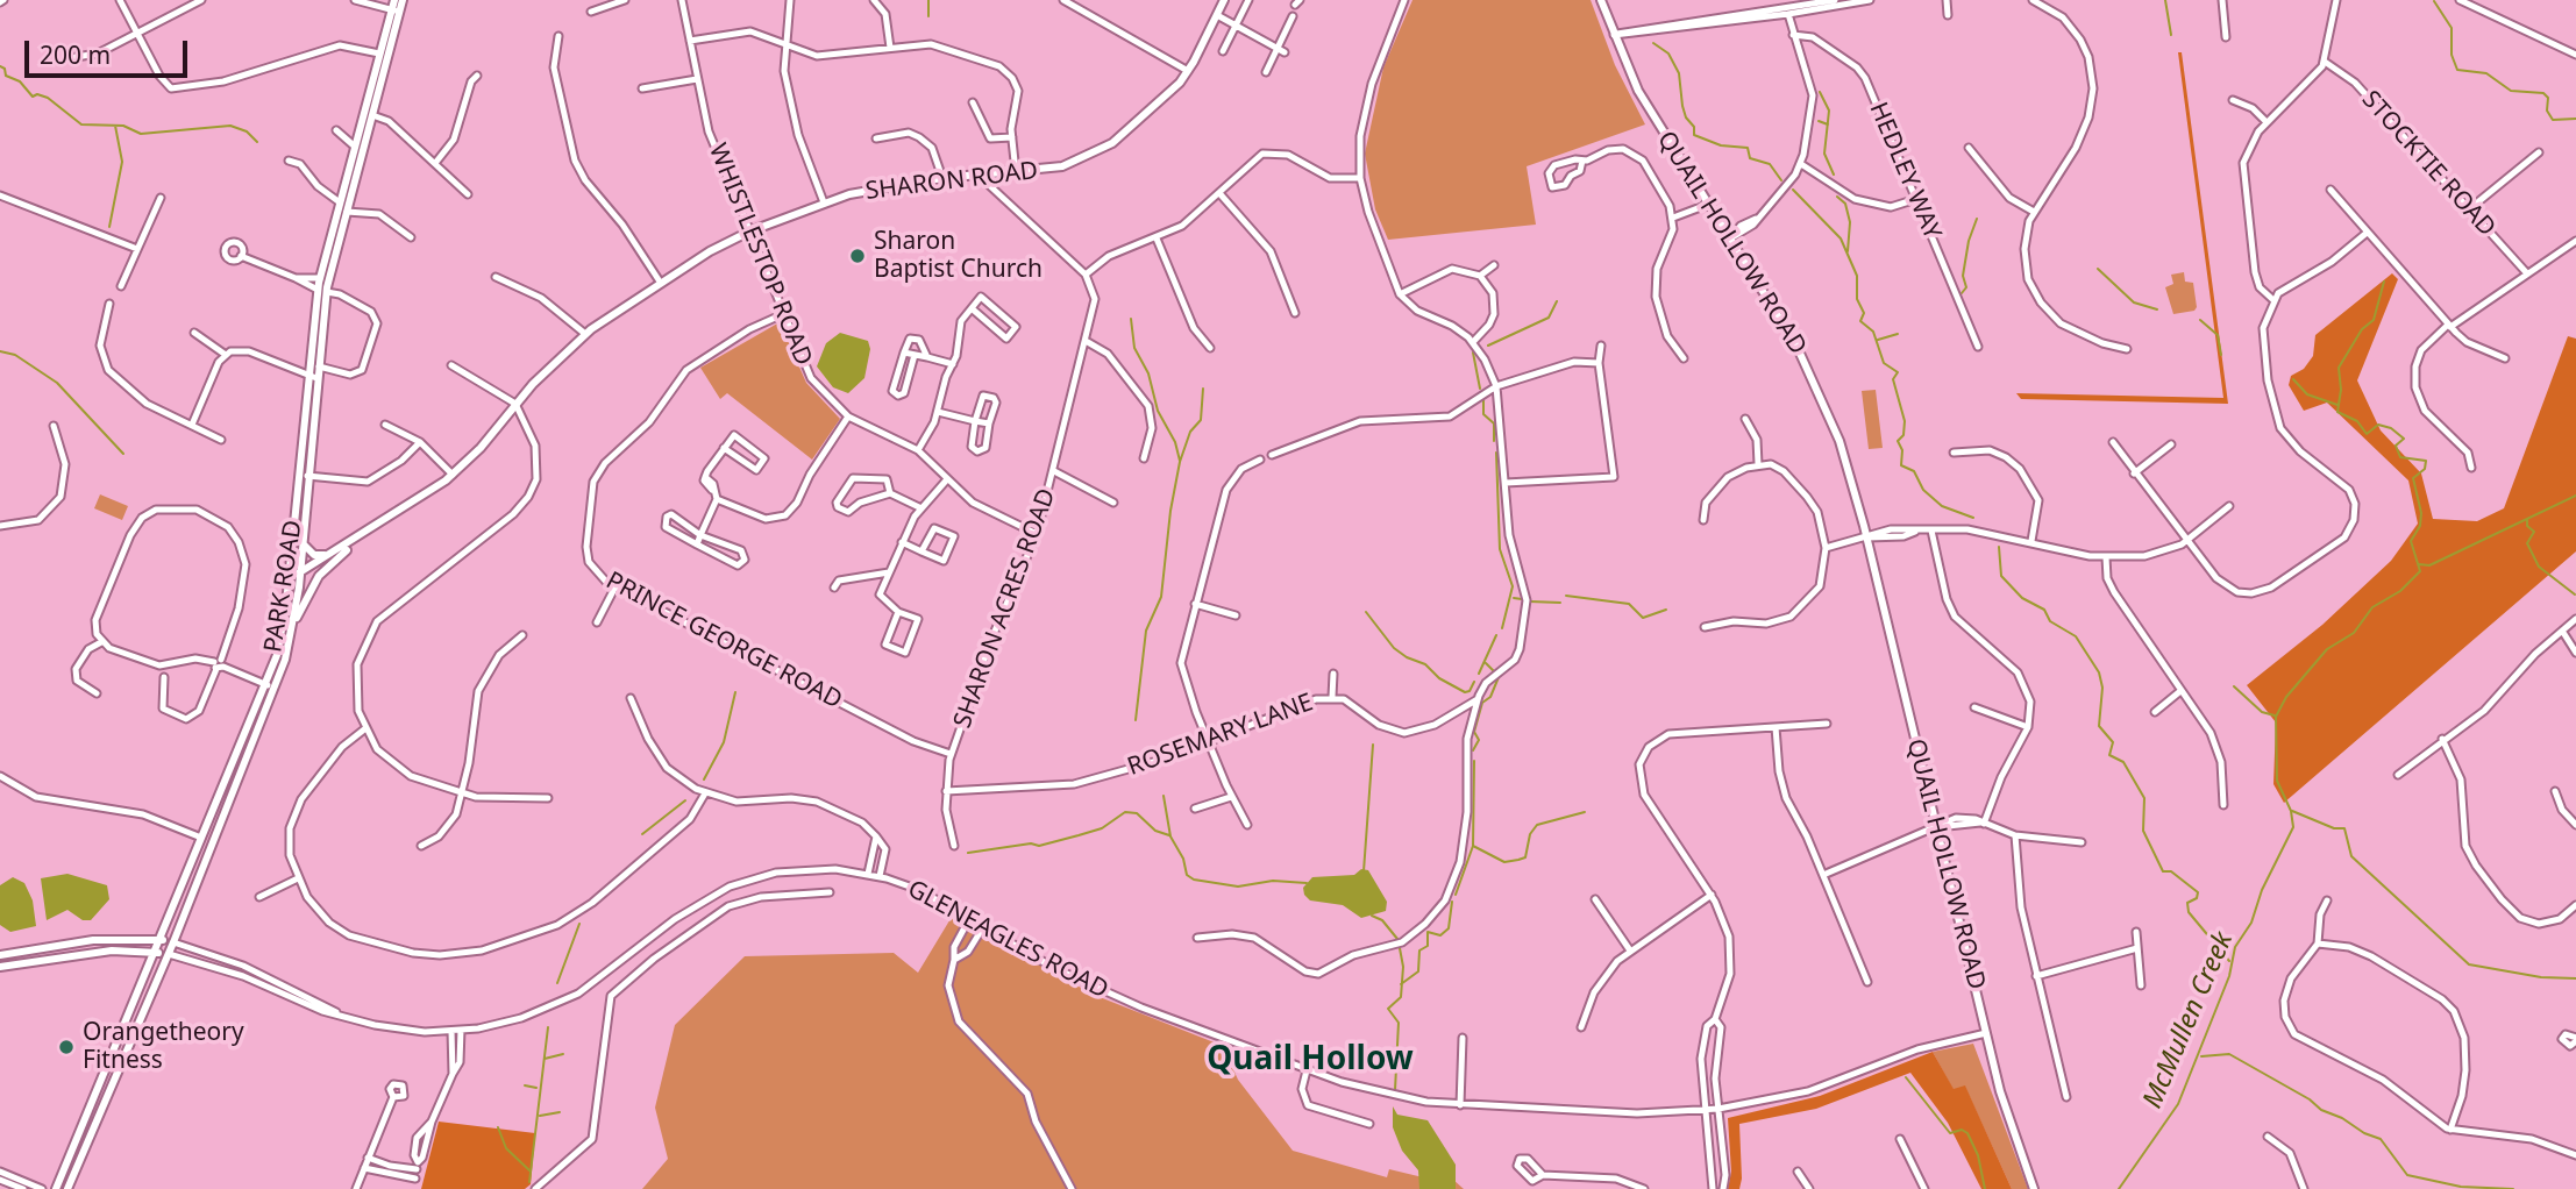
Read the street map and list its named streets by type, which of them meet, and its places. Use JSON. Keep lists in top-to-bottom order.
{
  "streets": {
    "main road": ["SHARON ROAD", "QUAIL HOLLOW ROAD", "PARK ROAD"],
    "street": [
      "STOCKTIE ROAD",
      "HEDLEY WAY",
      "WHISTLESTOP ROAD",
      "SHARON ACRES ROAD",
      "PRINCE GEORGE ROAD",
      "ROSEMARY LANE",
      "GLENEAGLES ROAD"
    ]
  },
  "crossings": [
    ["SHARON ROAD", "WHISTLESTOP ROAD"],
    ["SHARON ROAD", "PARK ROAD"],
    ["QUAIL HOLLOW ROAD", "GLENEAGLES ROAD"],
    ["WHISTLESTOP ROAD", "SHARON ACRES ROAD"],
    ["WHISTLESTOP ROAD", "PRINCE GEORGE ROAD"],
    ["PARK ROAD", "GLENEAGLES ROAD"],
    ["SHARON ACRES ROAD", "PRINCE GEORGE ROAD"],
    ["SHARON ACRES ROAD", "ROSEMARY LANE"]
  ],
  "districts": ["Quail Hollow"],
  "water": ["McMullen Creek"],
  "places": ["Sharon Baptist Church", "Orangetheory Fitness"],
  "scale_bar": "200 m"
}
